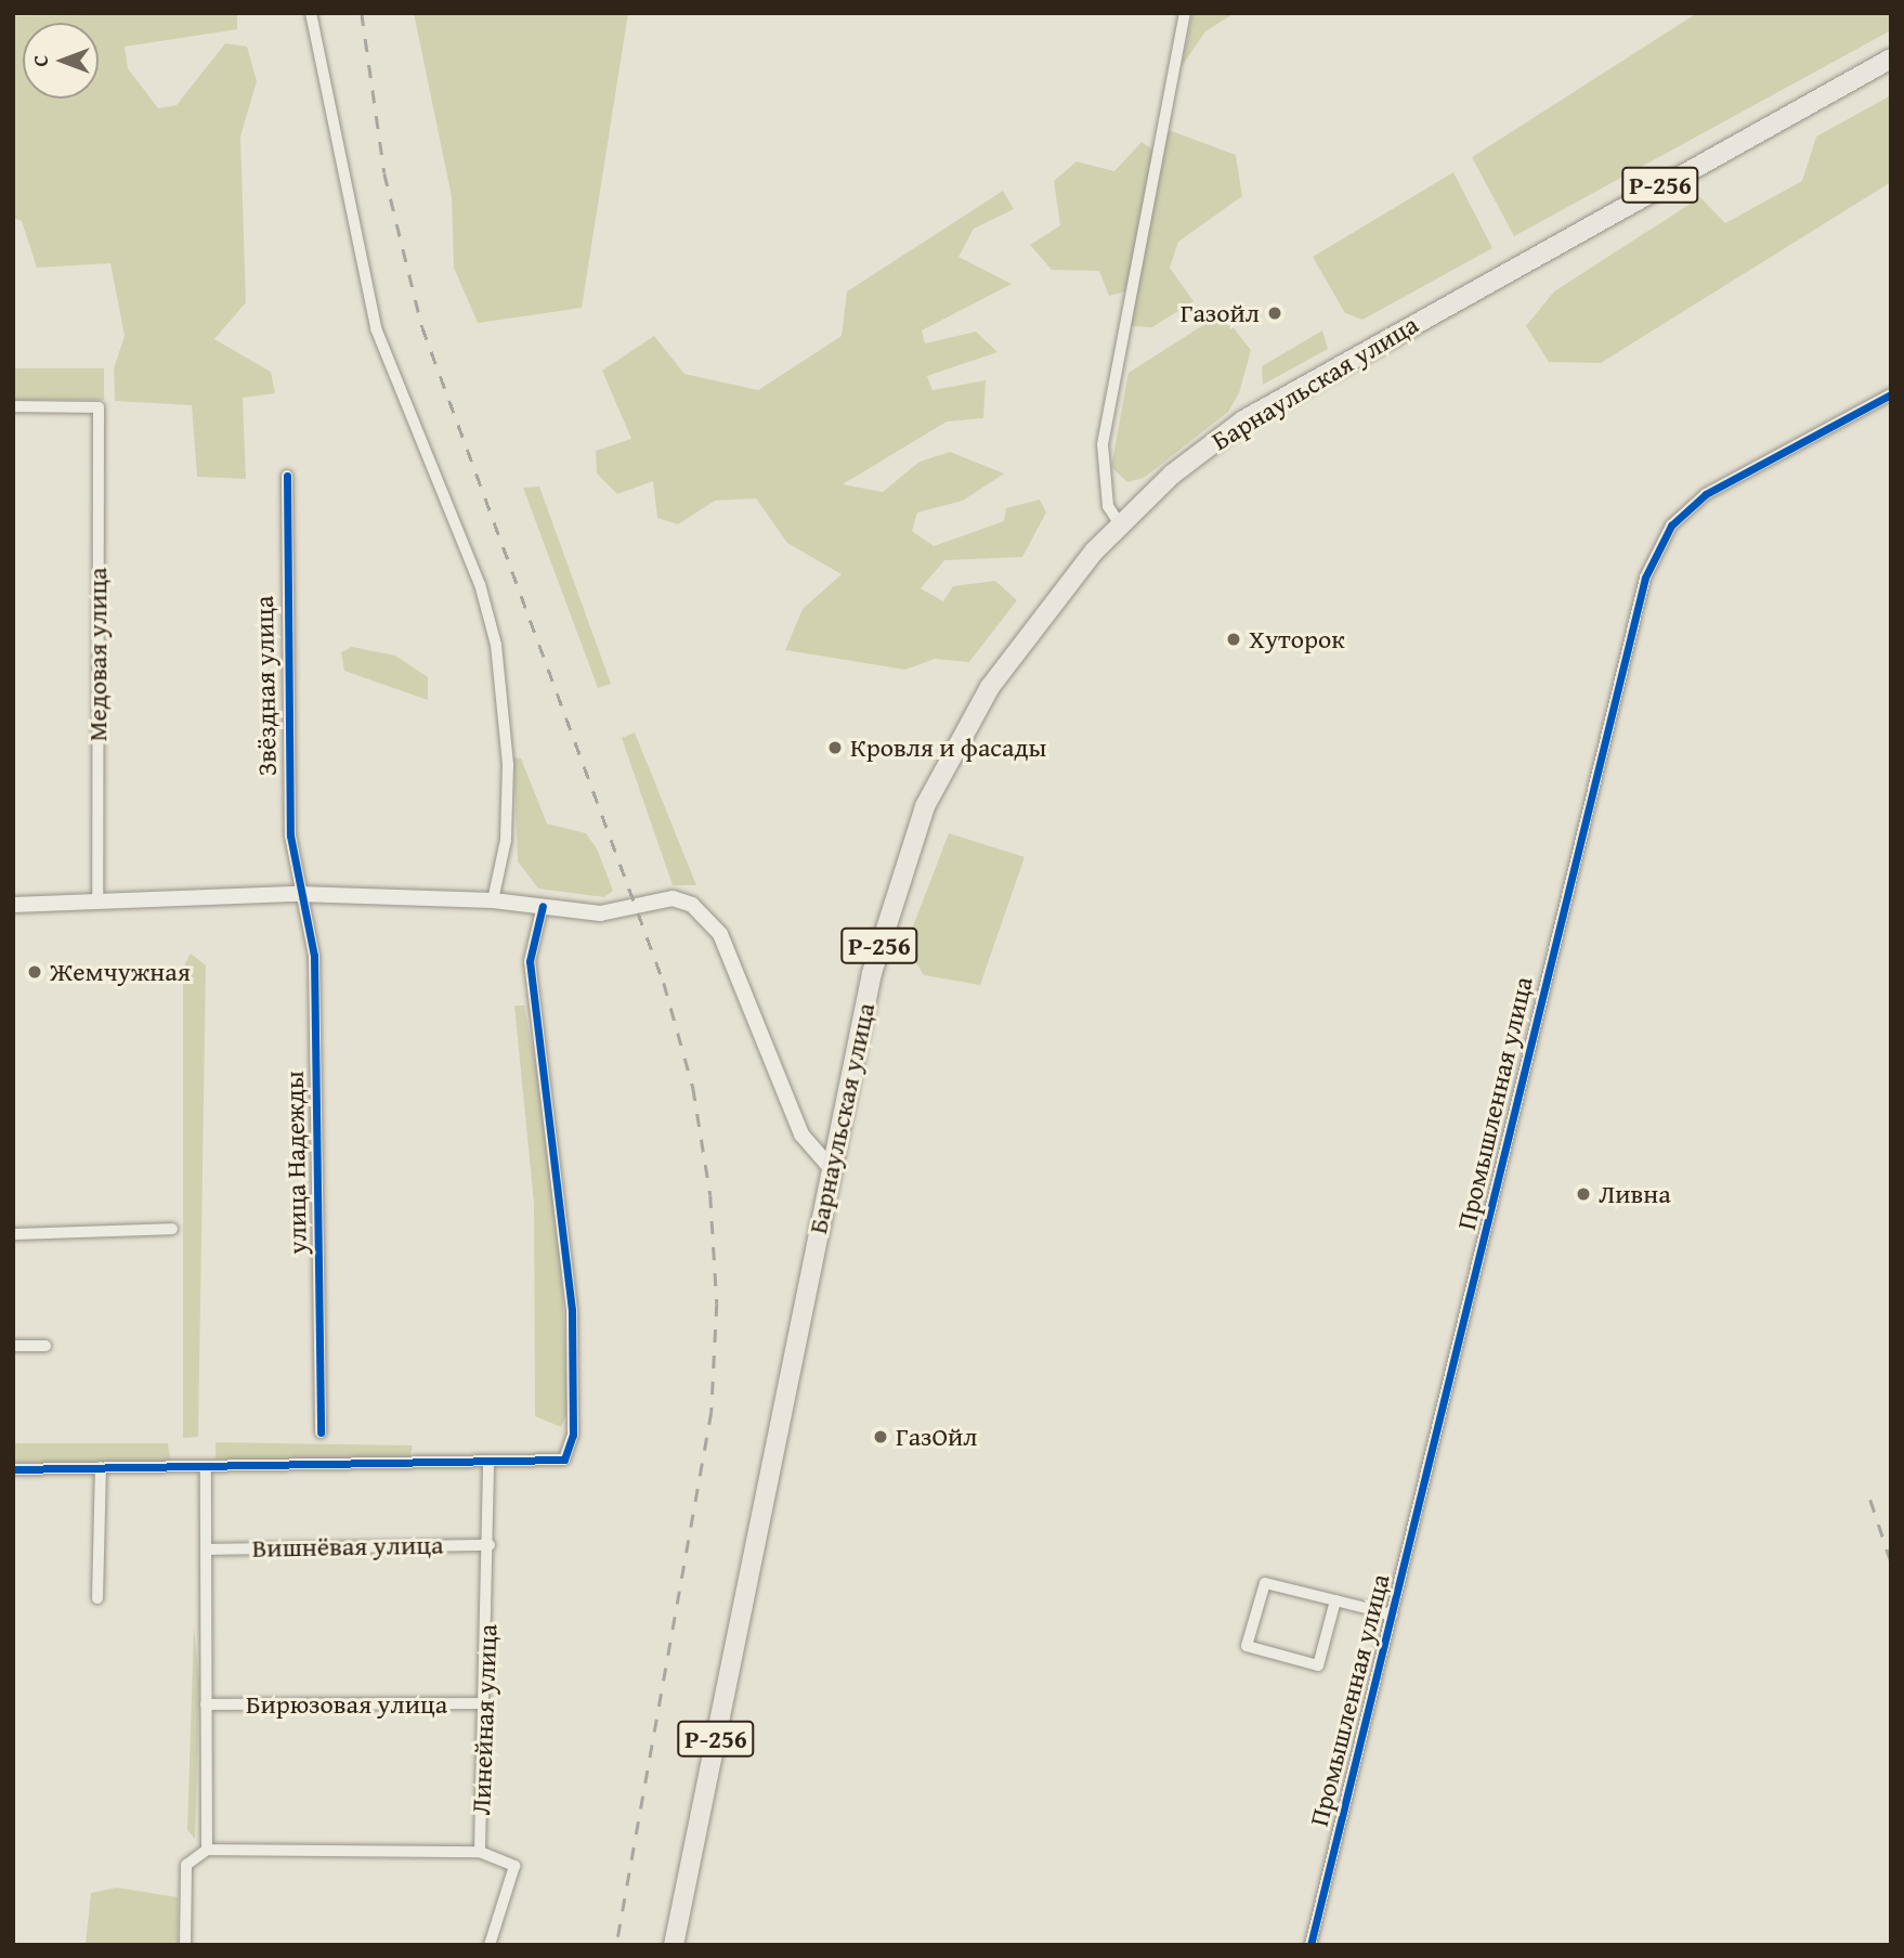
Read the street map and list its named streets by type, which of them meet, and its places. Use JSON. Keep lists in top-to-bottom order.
{
  "streets": {
    "highway": ["Р-256", "Барнаульская улица"],
    "street": [
      "Медовая улица",
      "Звёздная улица",
      "Промышленная улица",
      "улица Надежды",
      "Вишнёвая улица",
      "Бирюзовая улица",
      "Линейная улица"
    ]
  },
  "crossings": [
    ["Звёздная улица", "улица Надежды"],
    ["Вишнёвая улица", "Линейная улица"],
    ["Бирюзовая улица", "Линейная улица"]
  ],
  "places": [
    "Газойл",
    "Хуторок",
    "Кровля и фасады",
    "Жемчужная",
    "Ливна",
    "ГазОйл"
  ],
  "north": "left"
}
